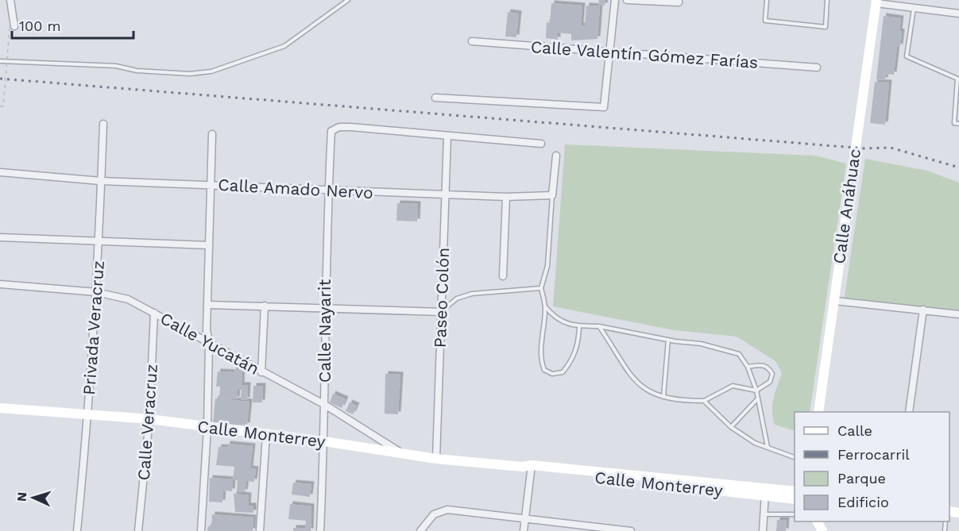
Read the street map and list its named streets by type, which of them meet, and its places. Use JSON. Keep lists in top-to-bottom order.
{
  "streets": {
    "street": [
      "Calle Valentín Gómez Farías",
      "Calle Amado Nervo",
      "Calle Anáhuac",
      "Paseo Colón",
      "Privada Veracruz",
      "Calle Nayarit",
      "Calle Yucatán",
      "Calle Veracruz",
      "Calle Monterrey"
    ]
  },
  "crossings": [
    ["Calle Amado Nervo", "Paseo Colón"],
    ["Calle Amado Nervo", "Privada Veracruz"],
    ["Calle Amado Nervo", "Calle Nayarit"],
    ["Paseo Colón", "Calle Nayarit"],
    ["Paseo Colón", "Calle Monterrey"],
    ["Privada Veracruz", "Calle Yucatán"],
    ["Privada Veracruz", "Calle Monterrey"],
    ["Calle Nayarit", "Calle Yucatán"],
    ["Calle Nayarit", "Calle Monterrey"],
    ["Calle Yucatán", "Calle Veracruz"],
    ["Calle Yucatán", "Calle Monterrey"],
    ["Calle Veracruz", "Calle Monterrey"]
  ],
  "legend": [
    "Calle",
    "Ferrocarril",
    "Parque",
    "Edificio"
  ],
  "scale_bar": "100 m",
  "north": "left"
}
